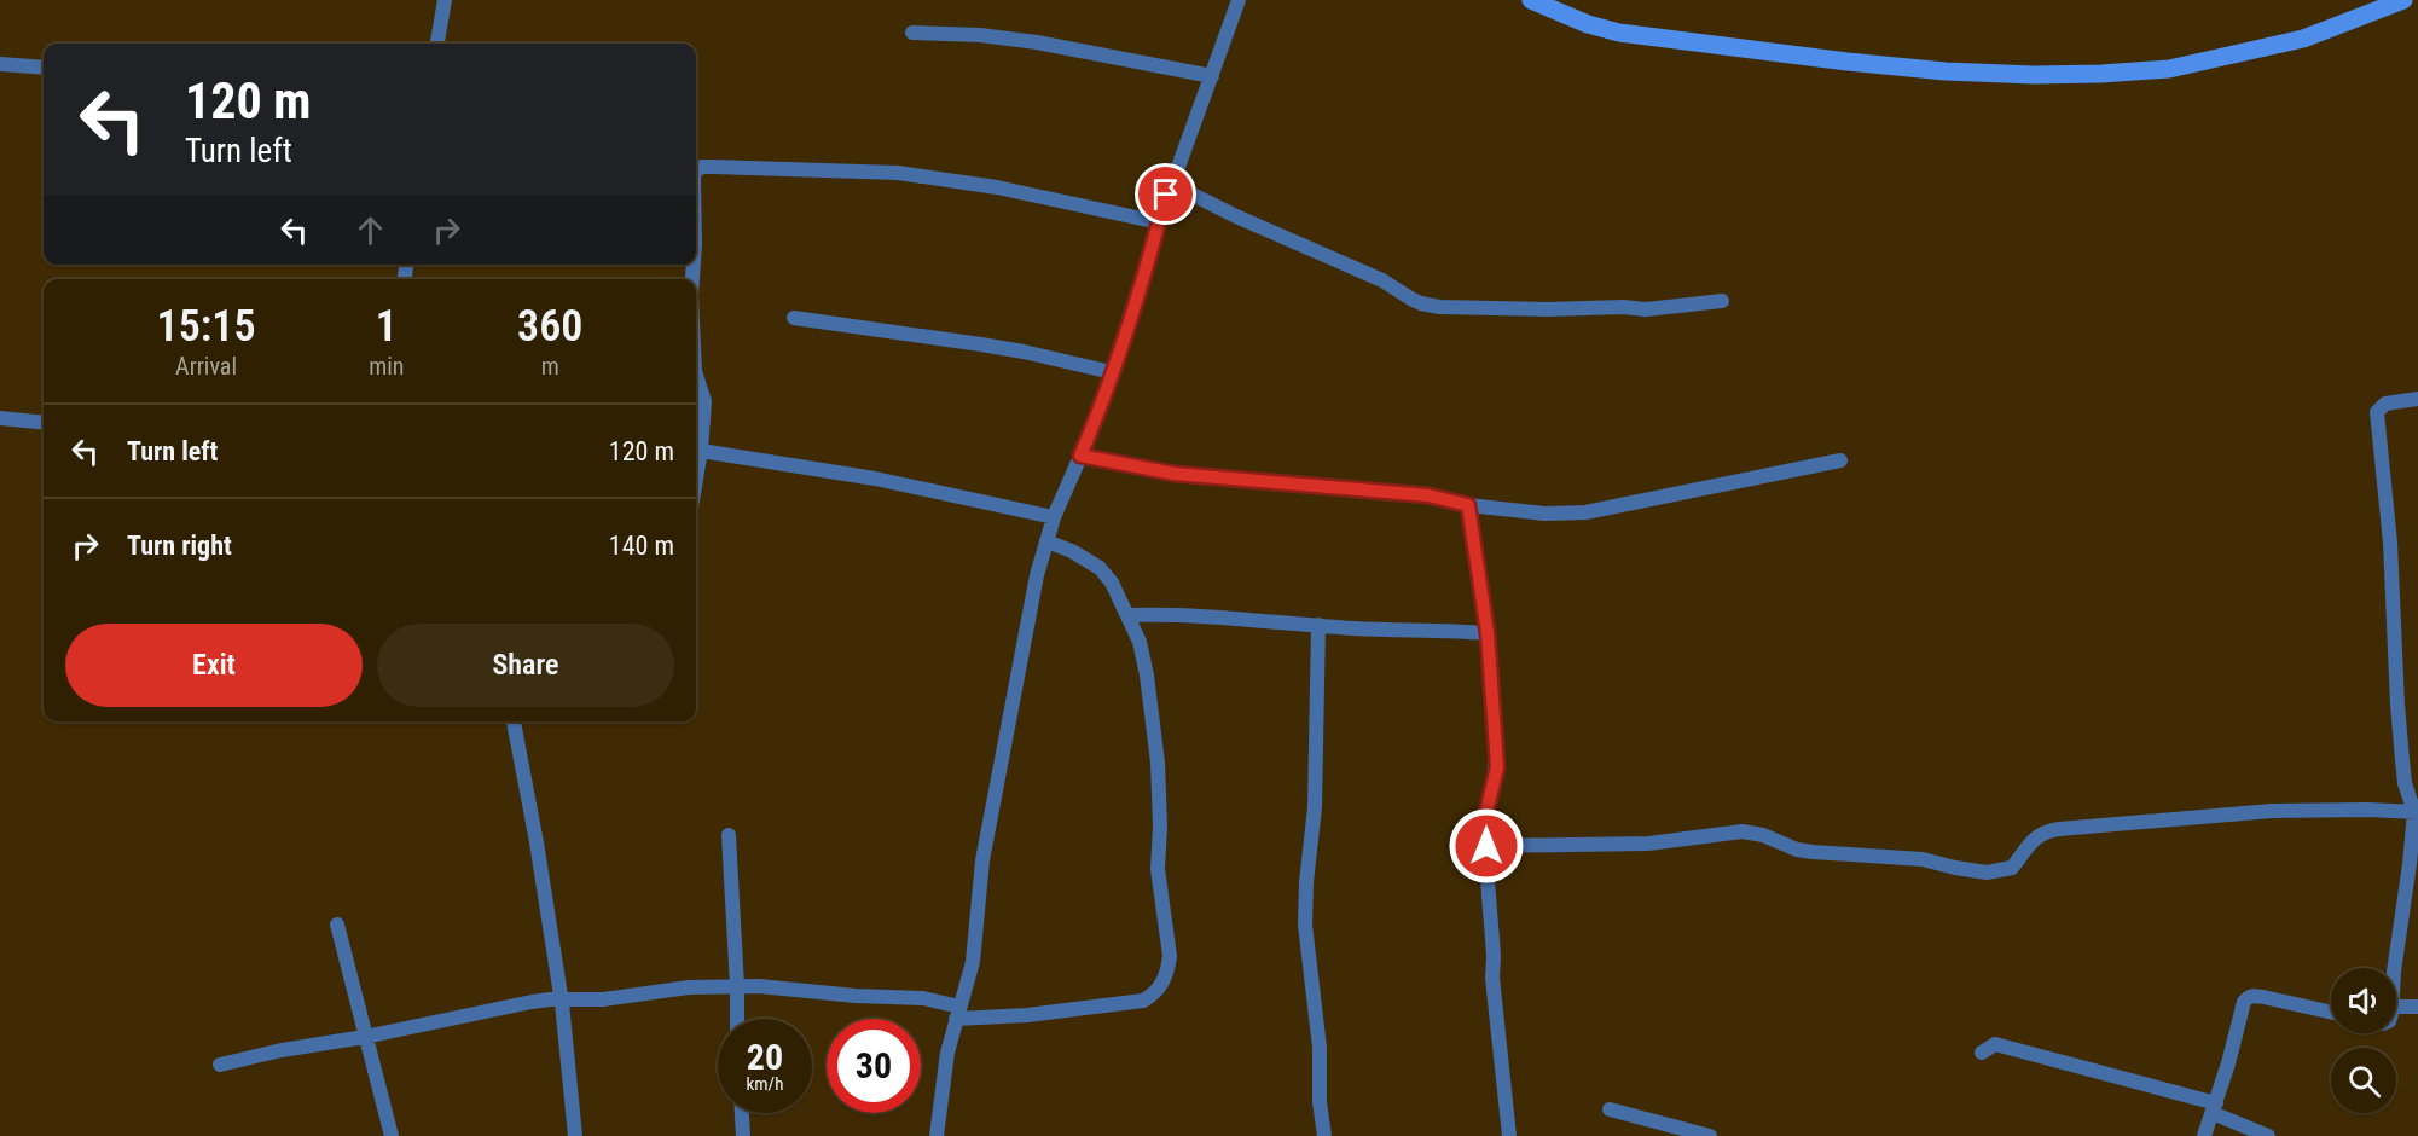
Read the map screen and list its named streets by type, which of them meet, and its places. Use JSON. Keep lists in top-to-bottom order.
{
  "page": {
    "turn": ["120 m", "Turn left"],
    "eta": [
      "15:15",
      "Arrival",
      "1",
      "min",
      "360",
      "m"
    ],
    "list": [
      {
        "name": "Turn left",
        "value": "120 m"
      },
      {
        "name": "Turn right",
        "value": "140 m"
      }
    ],
    "buttons": ["Exit", "Share"],
    "speed": "20 km/h",
    "limit": "30"
  }
}
